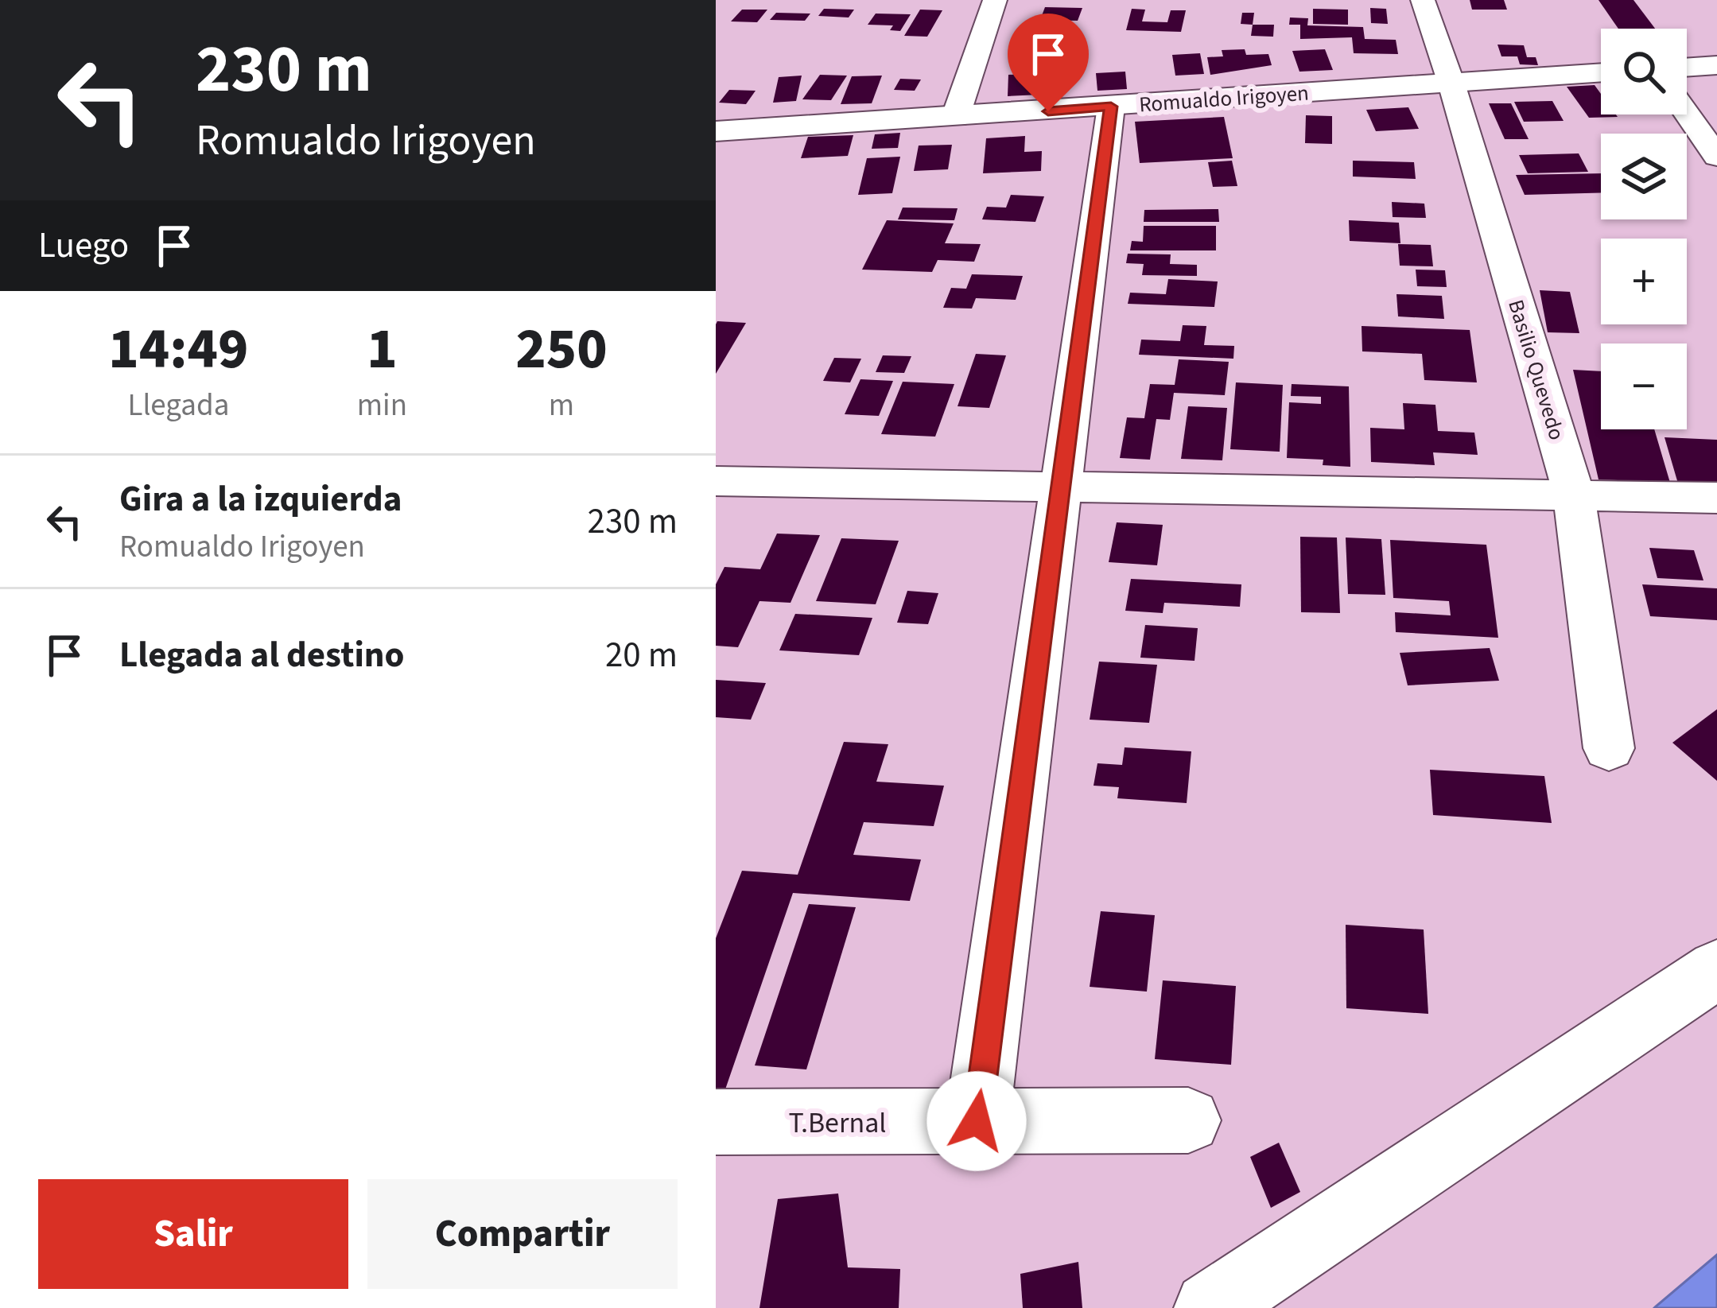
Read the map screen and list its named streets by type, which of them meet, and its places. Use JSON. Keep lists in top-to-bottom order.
{
  "streets": {
    "street": ["Romualdo Irigoyen", "Basilio Quevedo", "T.Bernal"]
  },
  "crossings": [
    ["Romualdo Irigoyen", "Basilio Quevedo"]
  ],
  "page": {
    "turn": ["230 m", "Romualdo Irigoyen"],
    "map_buttons": ["+", "−"],
    "then": "Luego",
    "eta": [
      "14:49",
      "Llegada",
      "1",
      "min",
      "250",
      "m"
    ],
    "list": [
      {
        "name": "Gira a la izquierda",
        "note": "Romualdo Irigoyen",
        "value": "230 m"
      },
      {
        "name": "Llegada al destino",
        "value": "20 m"
      }
    ],
    "buttons": ["Salir", "Compartir"]
  }
}
